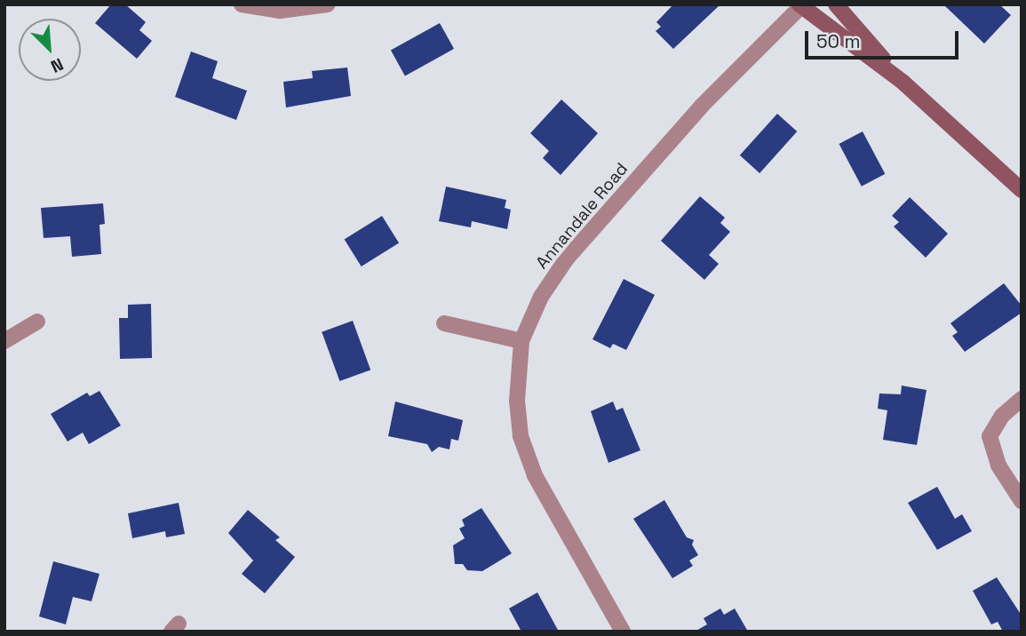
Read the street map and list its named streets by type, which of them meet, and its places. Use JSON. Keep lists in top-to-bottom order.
{
  "streets": {
    "street": ["Annandale Road"]
  },
  "scale_bar": "50 m",
  "north": "bottom right"
}
